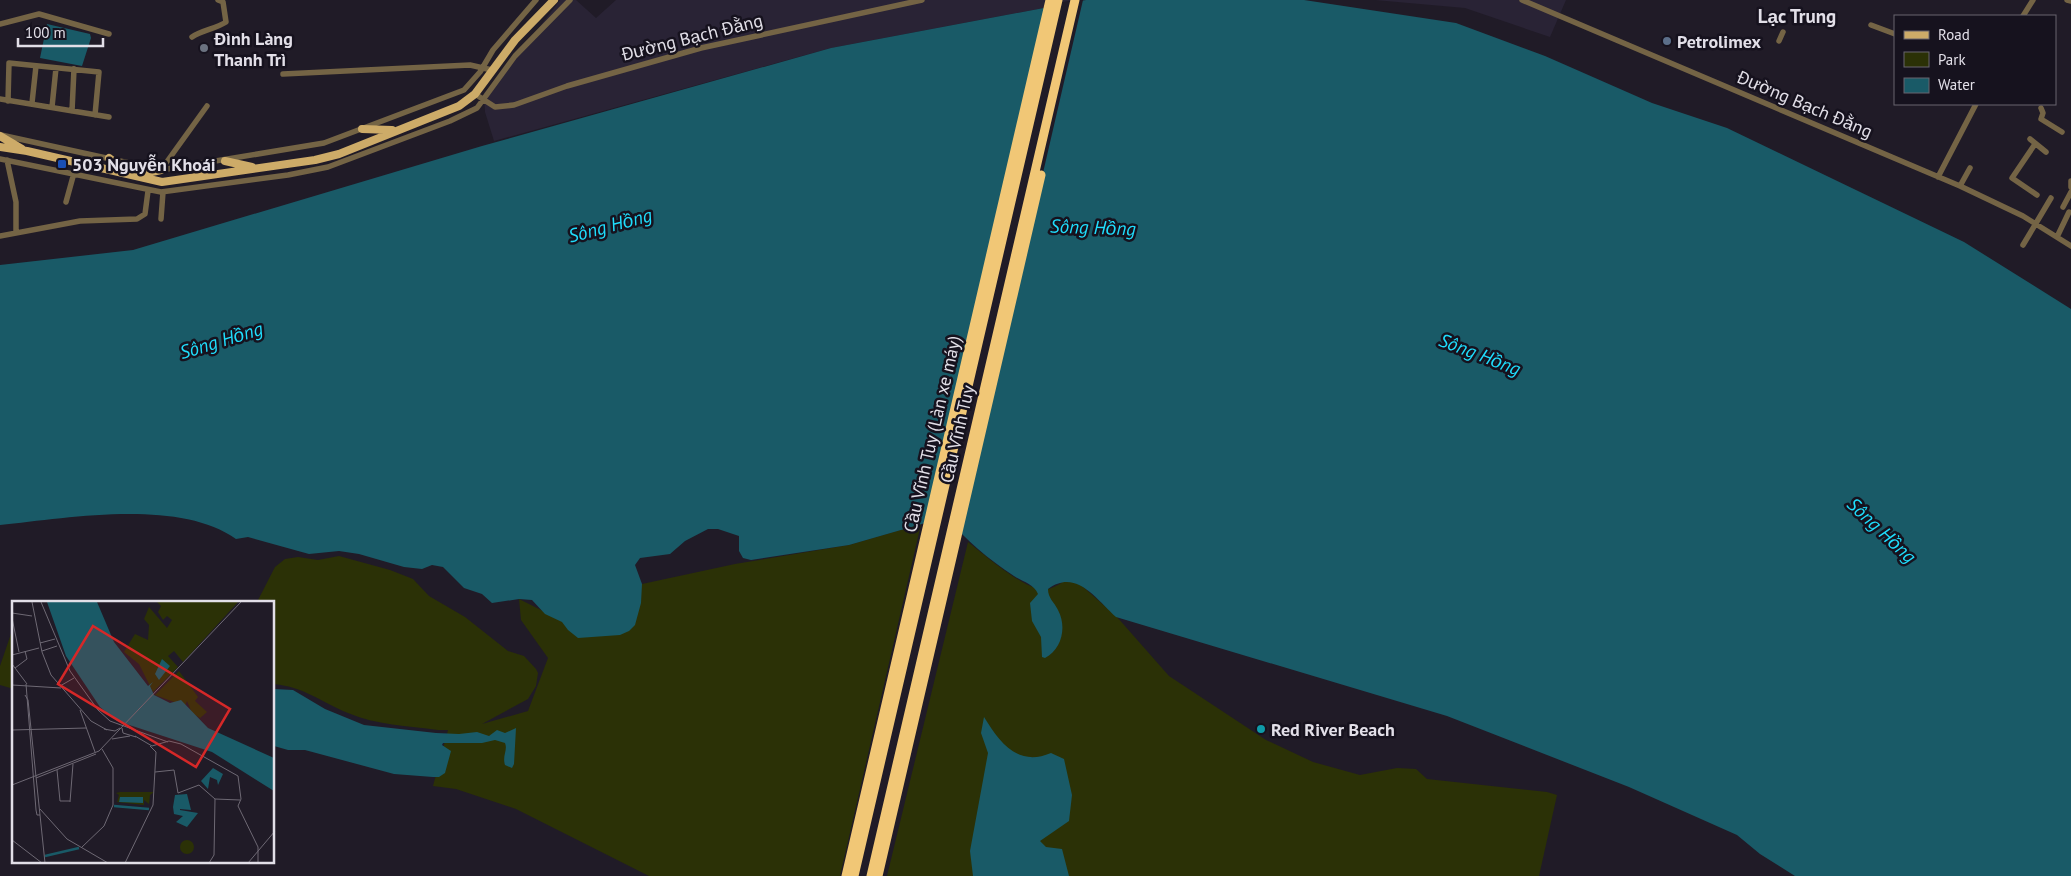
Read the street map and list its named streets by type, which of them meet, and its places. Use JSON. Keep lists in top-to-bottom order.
{
  "streets": {
    "highway": ["Cầu Vĩnh Tuy (Làn xe máy)", "Cầu Vĩnh Tuy"],
    "street": ["Đường Bạch Đằng"]
  },
  "districts": ["Lạc Trung"],
  "water": ["Sông Hồng"],
  "places": {
    "other": ["Petrolimex", "Đình Làng Thanh Trì", "Red River Beach"],
    "transit": ["503 Nguyễn Khoái"]
  },
  "legend": ["Road", "Park", "Water"],
  "scale_bar": "100 m"
}
